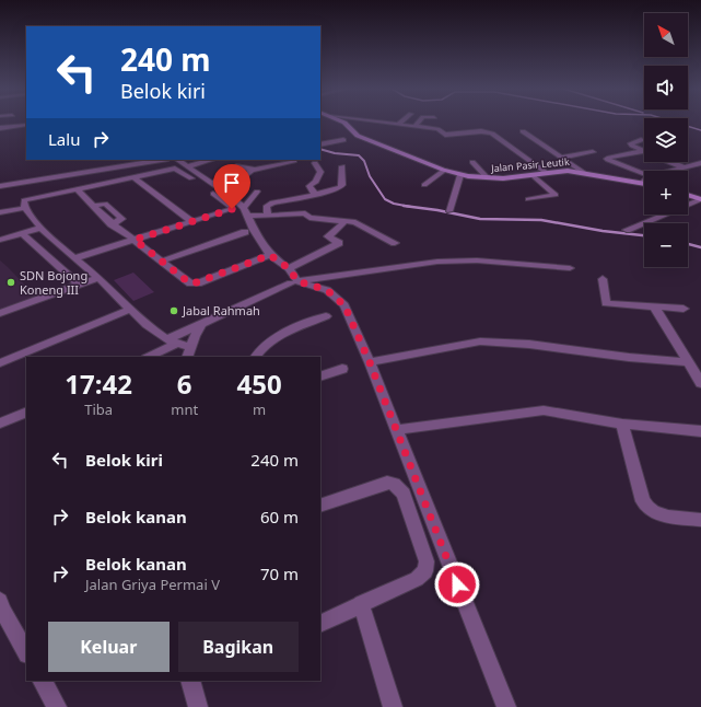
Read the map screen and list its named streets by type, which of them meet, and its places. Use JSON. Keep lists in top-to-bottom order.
{
  "streets": {
    "street": ["Jalan Pasir Leutik"]
  },
  "places": ["SDN Bojong Koneng III", "Jabal Rahmah"],
  "north": "top left",
  "page": {
    "map_buttons": ["+", "−"],
    "turn": ["240 m", "Belok kiri"],
    "then": "Lalu",
    "eta": [
      "17:42",
      "Tiba",
      "6",
      "mnt",
      "450",
      "m"
    ],
    "list": [
      {
        "name": "Belok kiri",
        "value": "240 m"
      },
      {
        "name": "Belok kanan",
        "value": "60 m"
      },
      {
        "name": "Belok kanan",
        "note": "Jalan Griya Permai V",
        "value": "70 m"
      }
    ],
    "buttons": ["Keluar", "Bagikan"]
  }
}
